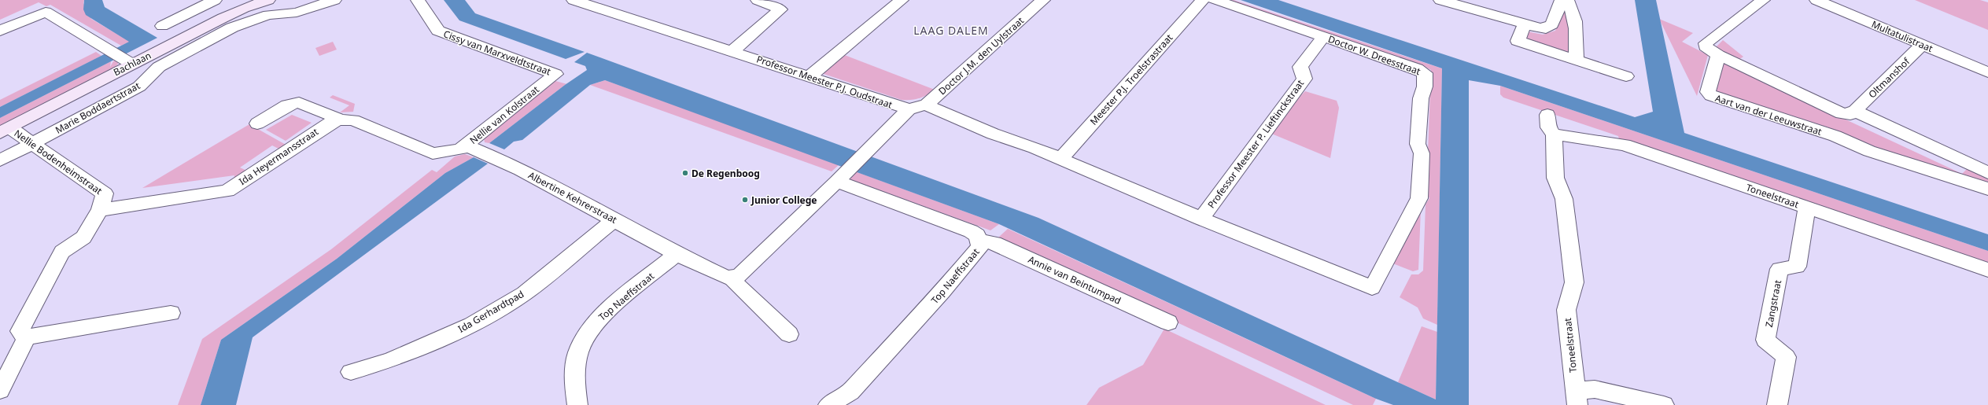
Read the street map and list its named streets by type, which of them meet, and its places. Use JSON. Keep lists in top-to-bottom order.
{
  "streets": {
    "street": [
      "Multatulistraat",
      "Cissy van Marxveldtstraat",
      "Doctor W. Dreesstraat",
      "Doctor J.M. den Uylstraat",
      "Bachlaan",
      "Oltmanshof",
      "Meester P.J. Troelstrastraat",
      "Professor Meester P.J. Oudstraat",
      "Marie Boddaertstraat",
      "Nellie van Kolstraat",
      "Aart van der Leeuwstraat",
      "Professor Meester P. Lieftinckstraat",
      "Ida Heyermansstraat",
      "Nellie Bodenheimstraat",
      "Toneelstraat",
      "Albertine Kehrerstraat",
      "Top Naeffstraat",
      "Annie van Beintumpad",
      "Zangstraat",
      "Ida Gerhardtpad"
    ]
  },
  "crossings": [
    ["Multatulistraat", "Oltmanshof"],
    ["Cissy van Marxveldtstraat", "Nellie van Kolstraat"],
    ["Doctor W. Dreesstraat", "Professor Meester P.J. Oudstraat"],
    ["Doctor W. Dreesstraat", "Professor Meester P. Lieftinckstraat"],
    ["Doctor J.M. den Uylstraat", "Professor Meester P.J. Oudstraat"],
    ["Doctor J.M. den Uylstraat", "Top Naeffstraat"],
    ["Bachlaan", "Nellie Bodenheimstraat"],
    ["Meester P.J. Troelstrastraat", "Professor Meester P.J. Oudstraat"],
    ["Professor Meester P.J. Oudstraat", "Professor Meester P. Lieftinckstraat"],
    ["Marie Boddaertstraat", "Nellie Bodenheimstraat"],
    ["Nellie van Kolstraat", "Ida Heyermansstraat"],
    ["Nellie van Kolstraat", "Albertine Kehrerstraat"],
    ["Ida Heyermansstraat", "Nellie Bodenheimstraat"],
    ["Toneelstraat", "Zangstraat"],
    ["Albertine Kehrerstraat", "Top Naeffstraat"],
    ["Albertine Kehrerstraat", "Ida Gerhardtpad"],
    ["Top Naeffstraat", "Annie van Beintumpad"]
  ],
  "districts": ["LAAG DALEM"],
  "places": ["De Regenboog", "Junior College"]
}
